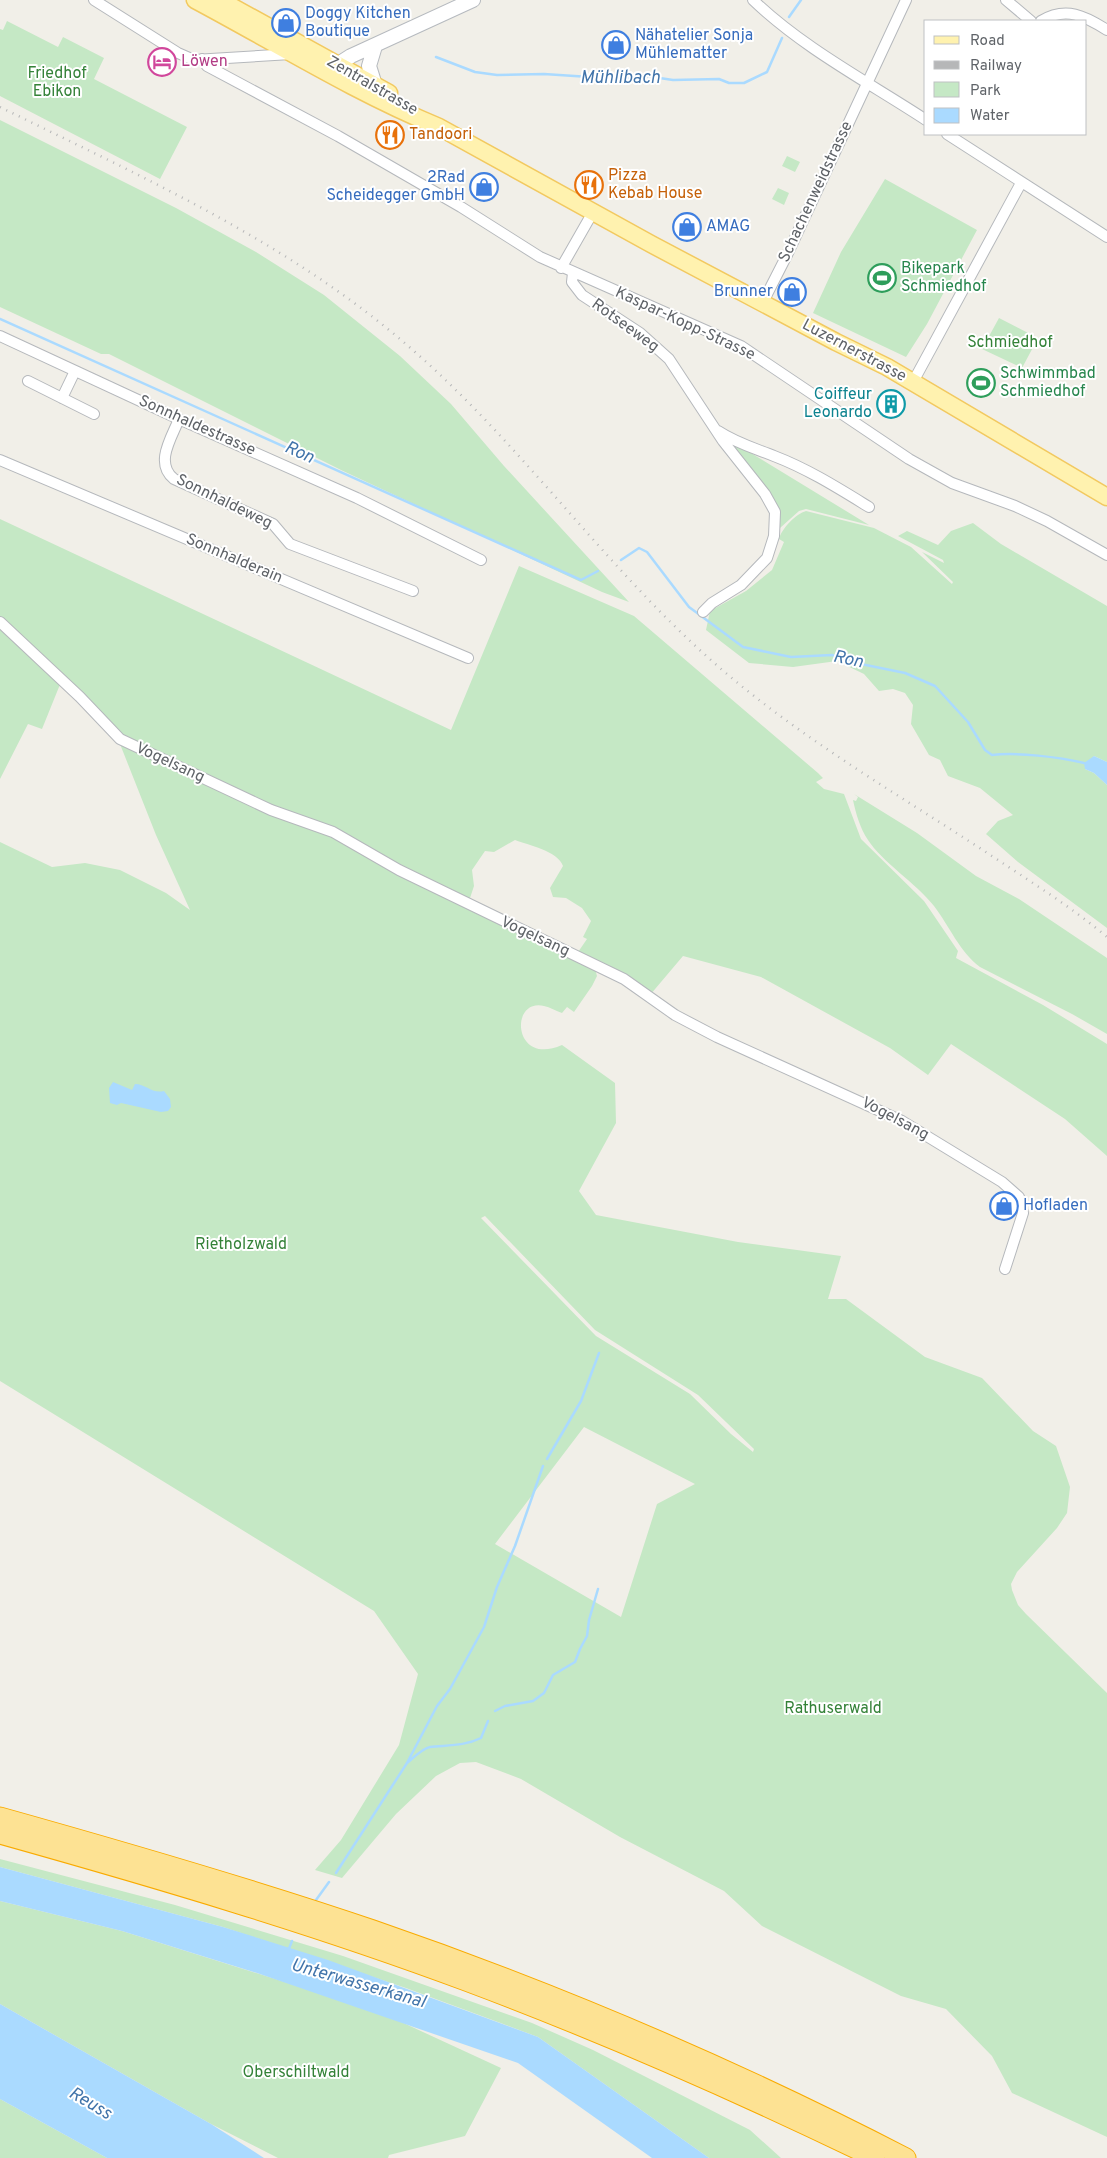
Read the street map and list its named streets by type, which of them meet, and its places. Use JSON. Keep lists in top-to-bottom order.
{
  "streets": {
    "main road": ["Zentralstrasse", "Luzernerstrasse"],
    "street": [
      "Schachenweidstrasse",
      "Kaspar-Kopp-Strasse",
      "Rotseeweg",
      "Sonnhaldestrasse",
      "Sonnhaldeweg",
      "Sonnhalderain",
      "Vogelsang"
    ]
  },
  "crossings": [
    ["Zentralstrasse", "Luzernerstrasse"],
    ["Schachenweidstrasse", "Luzernerstrasse"],
    ["Kaspar-Kopp-Strasse", "Rotseeweg"],
    ["Sonnhaldestrasse", "Sonnhaldeweg"]
  ],
  "water": [
    "Mühlibach",
    "Ron",
    "Unterwasserkanal",
    "Reuss"
  ],
  "parks": [
    "Friedhof Ebikon",
    "Schmiedhof",
    "Rietholzwald",
    "Rathuserwald",
    "Oberschiltwald"
  ],
  "places": {
    "shop": [
      "Doggy Kitchen Boutique",
      "Nähatelier Sonja Mühlematter",
      "2Rad Scheidegger GmbH",
      "AMAG",
      "Brunner",
      "Hofladen"
    ],
    "hotel": ["Löwen"],
    "restaurant": ["Tandoori", "Pizza Kebab House"],
    "sports": ["Bikepark Schmiedhof", "Schwimmbad Schmiedhof"],
    "building": ["Coiffeur Leonardo"]
  },
  "legend": [
    "Road",
    "Railway",
    "Park",
    "Water"
  ]
}
